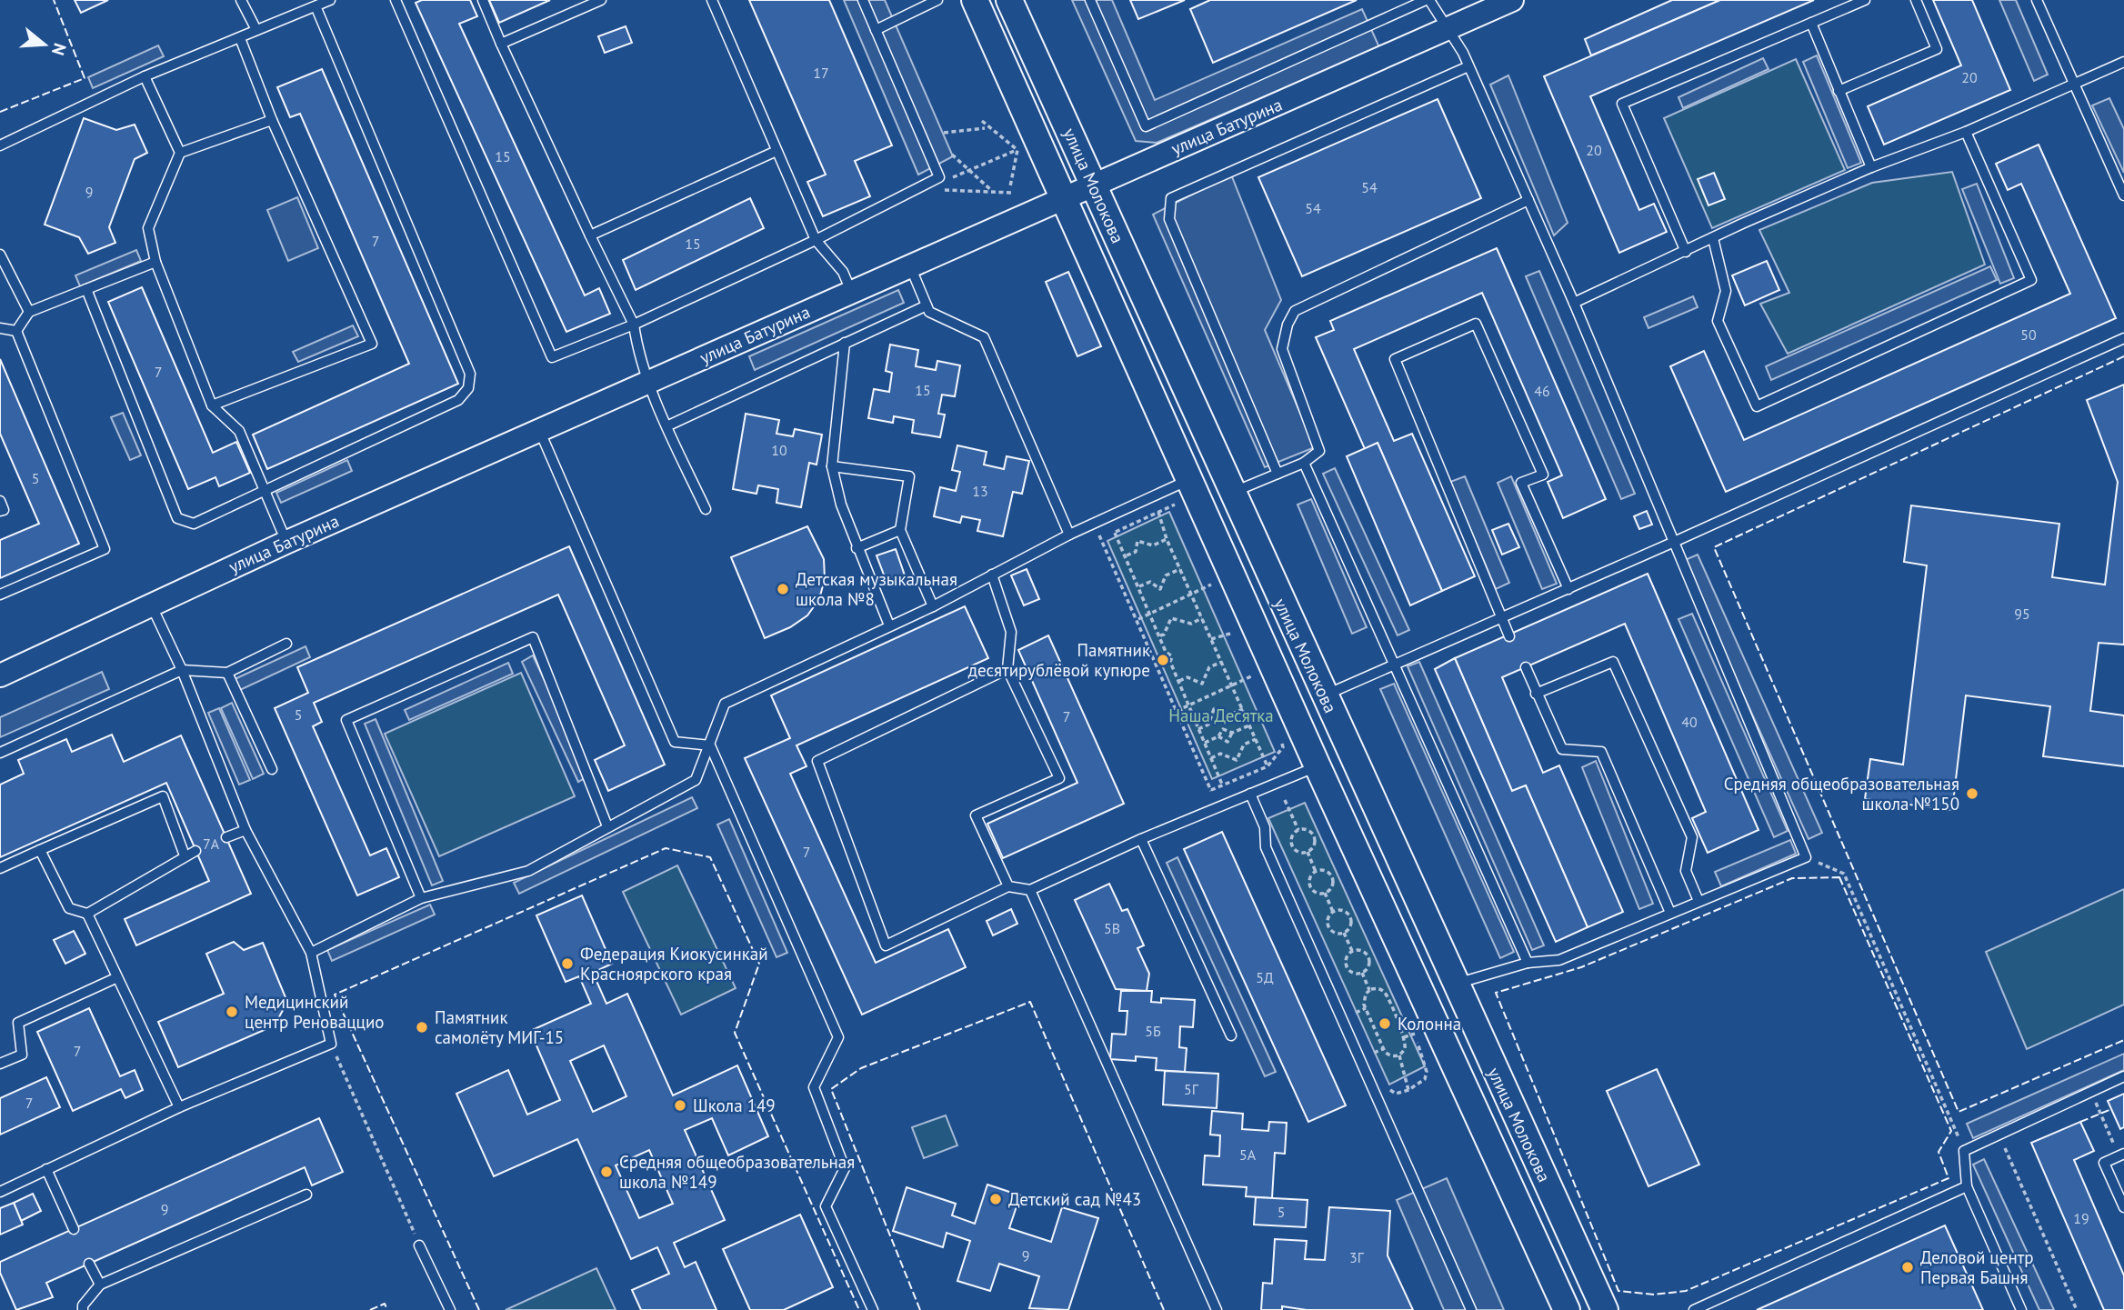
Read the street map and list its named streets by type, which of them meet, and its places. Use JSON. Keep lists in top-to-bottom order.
{
  "streets": {
    "main road": ["улица Молокова"],
    "street": ["улица Батурина"]
  },
  "crossings": [
    ["улица Батурина", "улица Молокова"]
  ],
  "parks": ["Наша Десятка"],
  "places": [
    "Детская музыкальная школа №8",
    "Памятник десятирублёвой купюре",
    "Средняя общеобразовательная школа №150",
    "Федерация Киокусинкай Красноярского края",
    "Медицинский центр Реноваццио",
    "Колонна",
    "Памятник самолёту МИГ-15",
    "Школа 149",
    "Средняя общеобразовательная школа №149",
    "Детский сад №43",
    "Деловой центр Первая Башня"
  ],
  "house_numbers": [
    "17",
    "20",
    "20",
    "15",
    "54",
    "9",
    "54",
    "7",
    "15",
    "50",
    "7",
    "15",
    "46",
    "10",
    "5",
    "13",
    "95",
    "5",
    "7",
    "40",
    "7А",
    "7",
    "5В",
    "5Д",
    "5Б",
    "7",
    "5Г",
    "7",
    "5А",
    "9",
    "5",
    "19",
    "9",
    "3Г"
  ],
  "north": "right"
}
